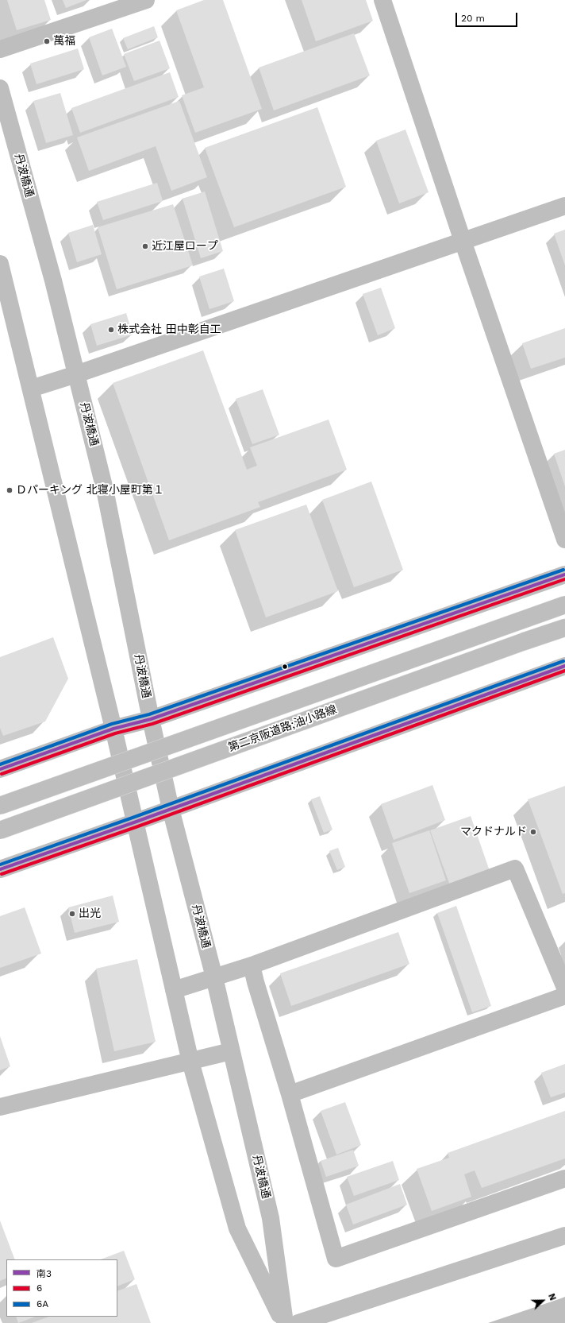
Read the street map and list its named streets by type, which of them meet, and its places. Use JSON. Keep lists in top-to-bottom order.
{
  "streets": {
    "main road": ["丹波橋通", "第二京阪道路;油小路線"]
  },
  "places": [
    "萬福",
    "近江屋ロープ",
    "株式会社 田中彰自工",
    "Ｄパーキング 北寝小屋町第１",
    "マクドナルド",
    "出光"
  ],
  "lines": ["transit line 6A", "transit line 南3", "transit line 6"],
  "legend": ["南3", "6", "6A"],
  "scale_bar": "20 m",
  "north": "right"
}
